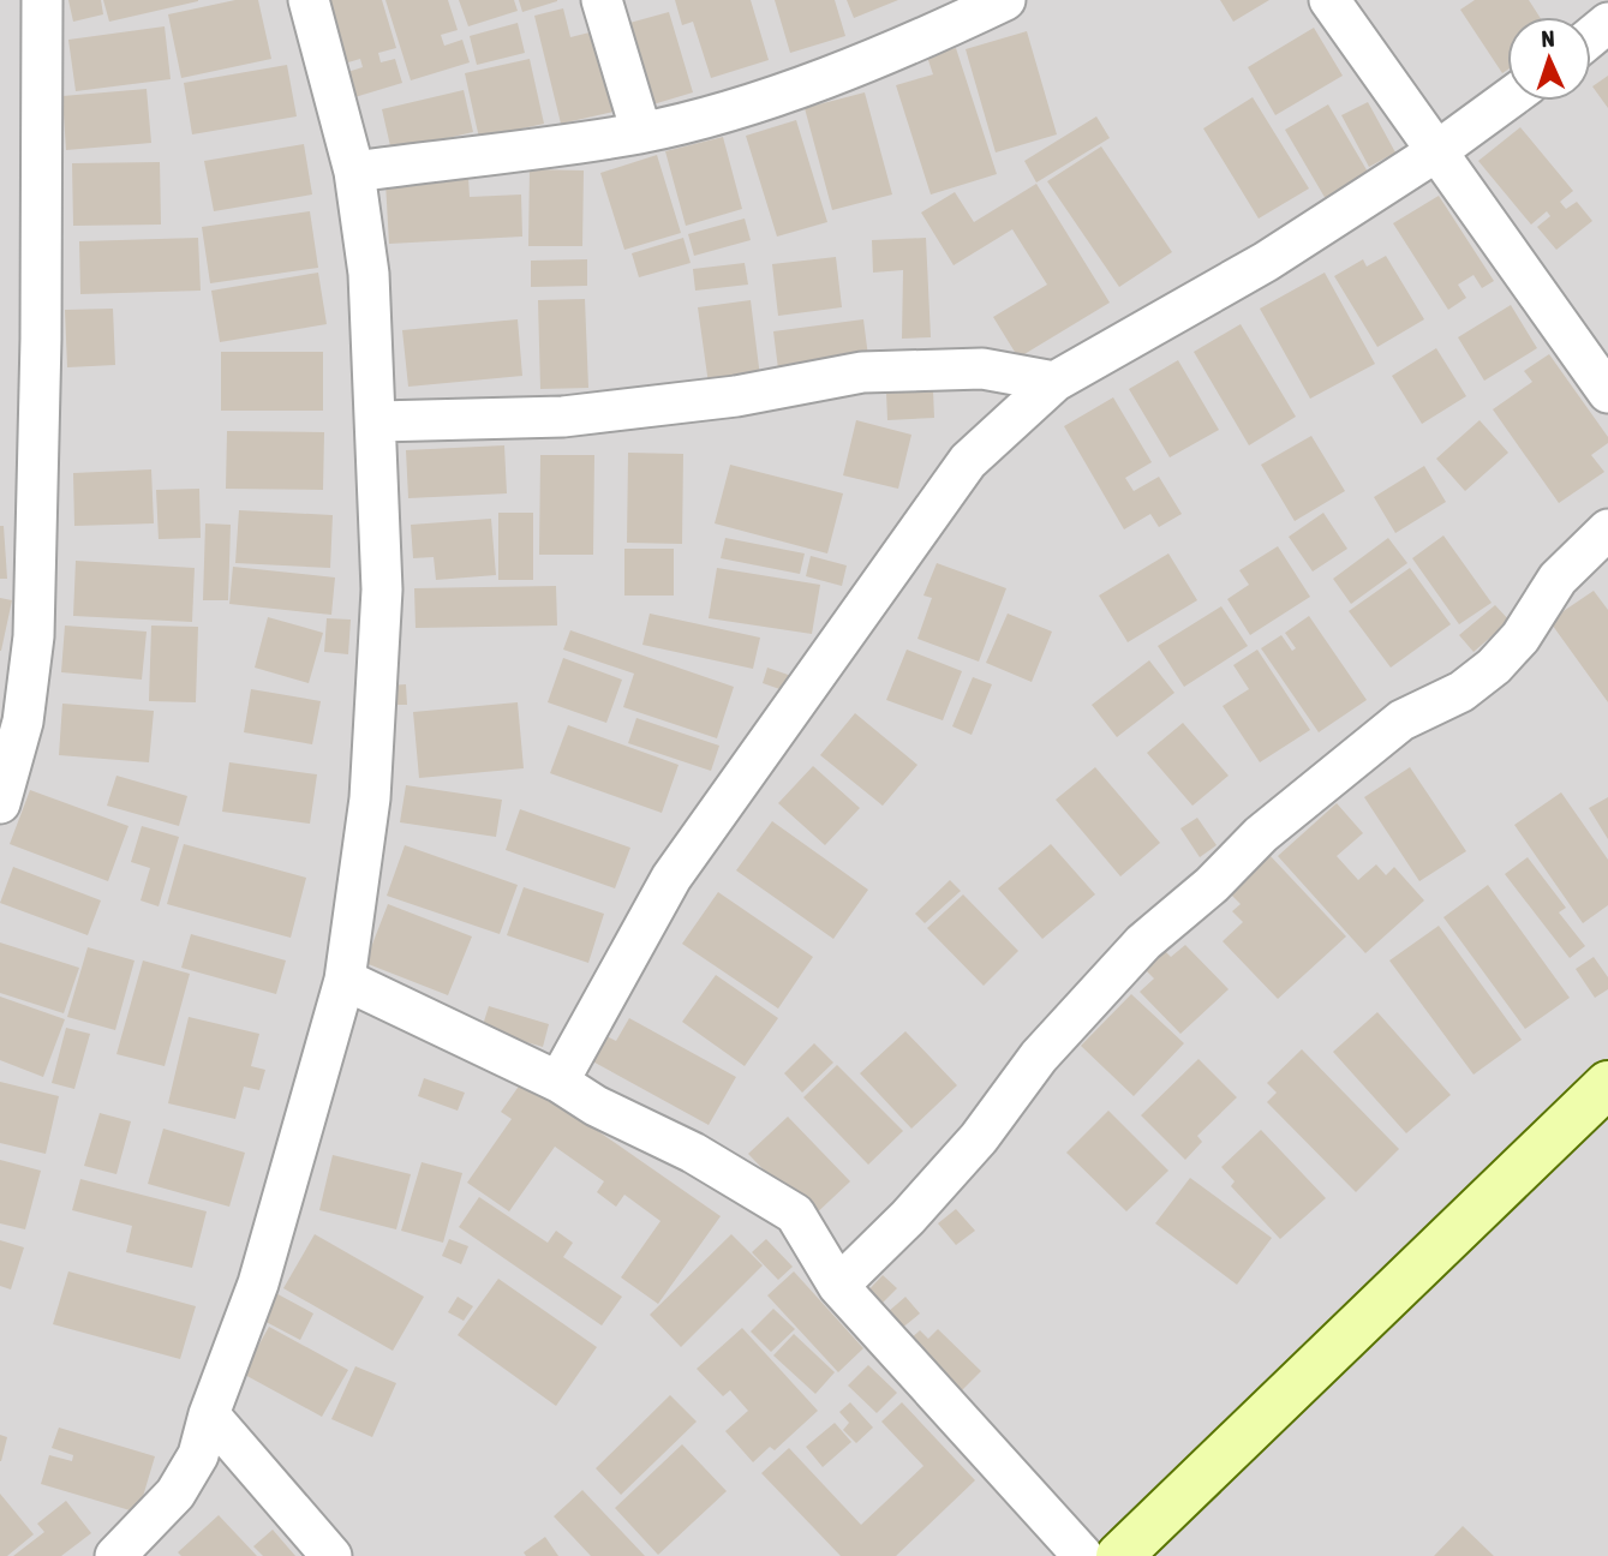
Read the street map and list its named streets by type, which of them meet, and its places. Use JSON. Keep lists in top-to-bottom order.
{
  "north": "top"
}
